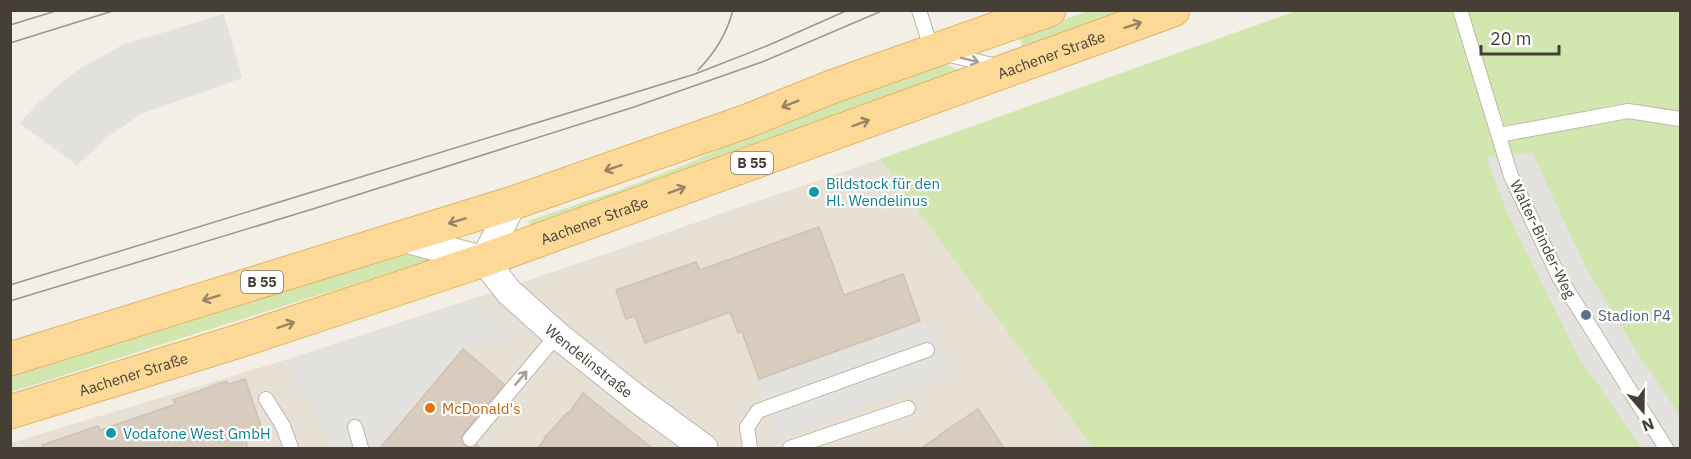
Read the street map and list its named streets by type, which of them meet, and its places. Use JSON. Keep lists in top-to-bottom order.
{
  "streets": {
    "main road": ["Aachener Straße", "B 55"],
    "street": ["Wendelinstraße"],
    "lane": ["Walter-Binder-Weg"]
  },
  "crossings": [
    ["Aachener Straße", "Wendelinstraße"]
  ],
  "places": [
    "Bildstock für den Hl. Wendelinus",
    "Stadion P4",
    "McDonald's",
    "Vodafone West GmbH"
  ],
  "scale_bar": "20 m",
  "north": "bottom"
}
